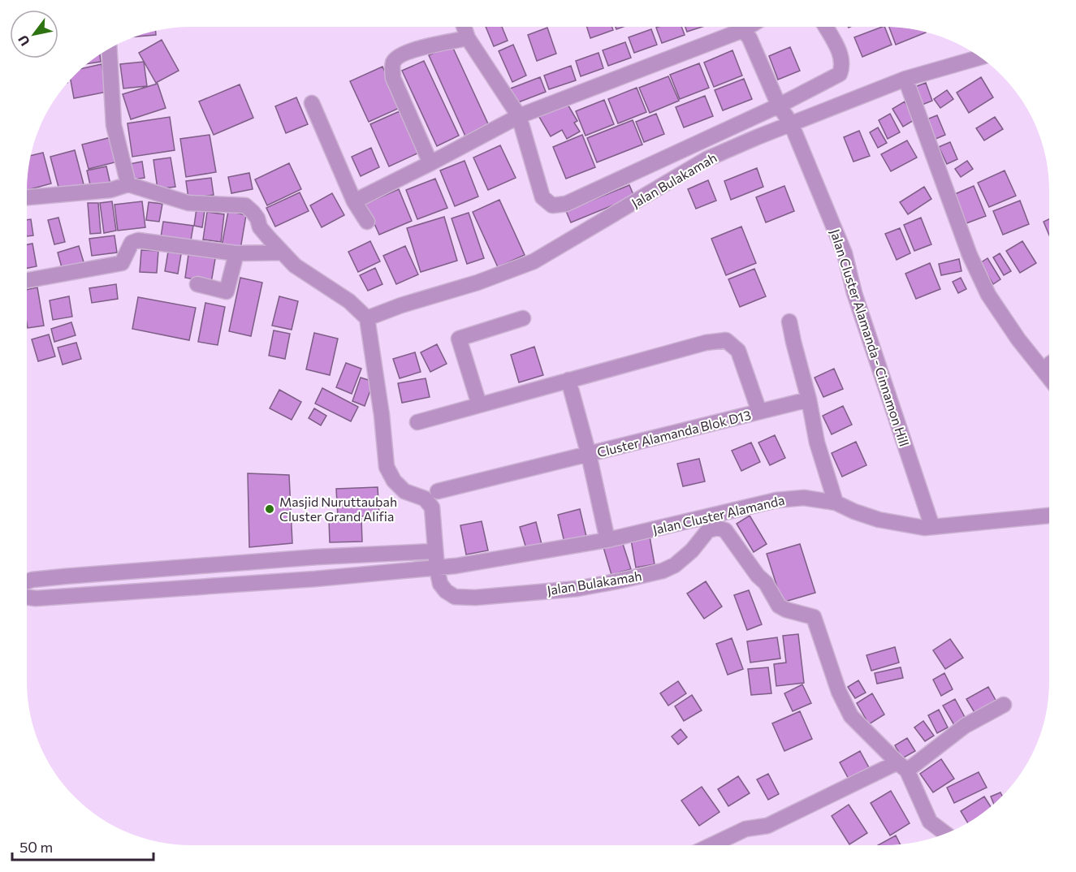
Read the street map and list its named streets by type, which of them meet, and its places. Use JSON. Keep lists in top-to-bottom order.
{
  "streets": {
    "street": [
      "Jalan Bulakamah",
      "Jalan Cluster Alamanda - Cinnamon Hill",
      "Cluster Alamanda Blok D13",
      "Jalan Cluster Alamanda"
    ]
  },
  "crossings": [
    ["Jalan Bulakamah", "Jalan Cluster Alamanda - Cinnamon Hill"],
    ["Jalan Bulakamah", "Jalan Cluster Alamanda"],
    ["Jalan Cluster Alamanda - Cinnamon Hill", "Jalan Cluster Alamanda"]
  ],
  "places": ["Masjid Nuruttaubah Cluster Grand Alifia"],
  "scale_bar": "50 m",
  "north": "bottom left"
}
